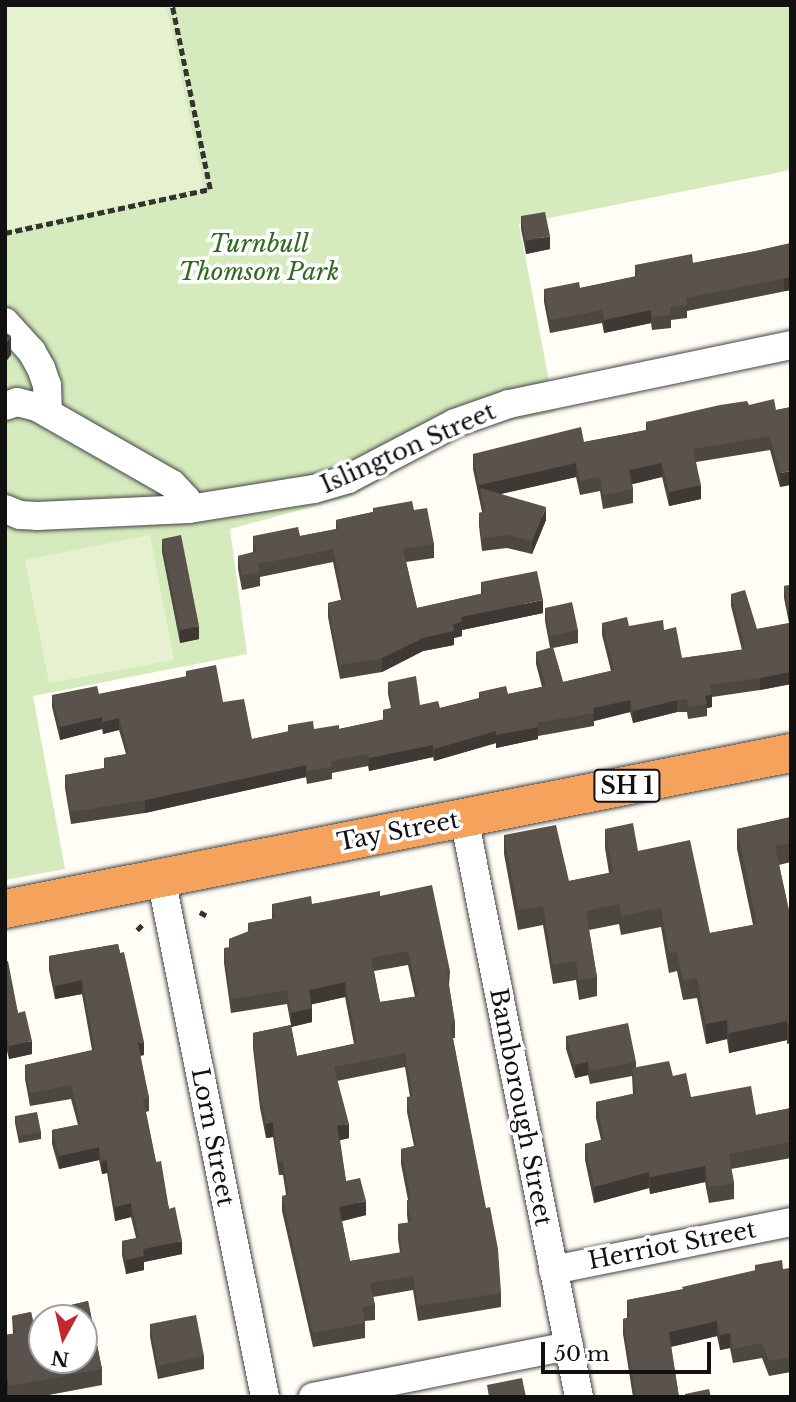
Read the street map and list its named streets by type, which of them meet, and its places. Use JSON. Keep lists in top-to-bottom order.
{
  "streets": {
    "highway": ["SH 1", "Tay Street"],
    "street": [
      "Islington Street",
      "Bamborough Street",
      "Lorn Street",
      "Herriot Street"
    ]
  },
  "crossings": [
    ["Tay Street", "Bamborough Street"],
    ["Tay Street", "Lorn Street"],
    ["Bamborough Street", "Herriot Street"]
  ],
  "parks": ["Turnbull Thomson Park"],
  "scale_bar": "50 m",
  "north": "bottom"
}
